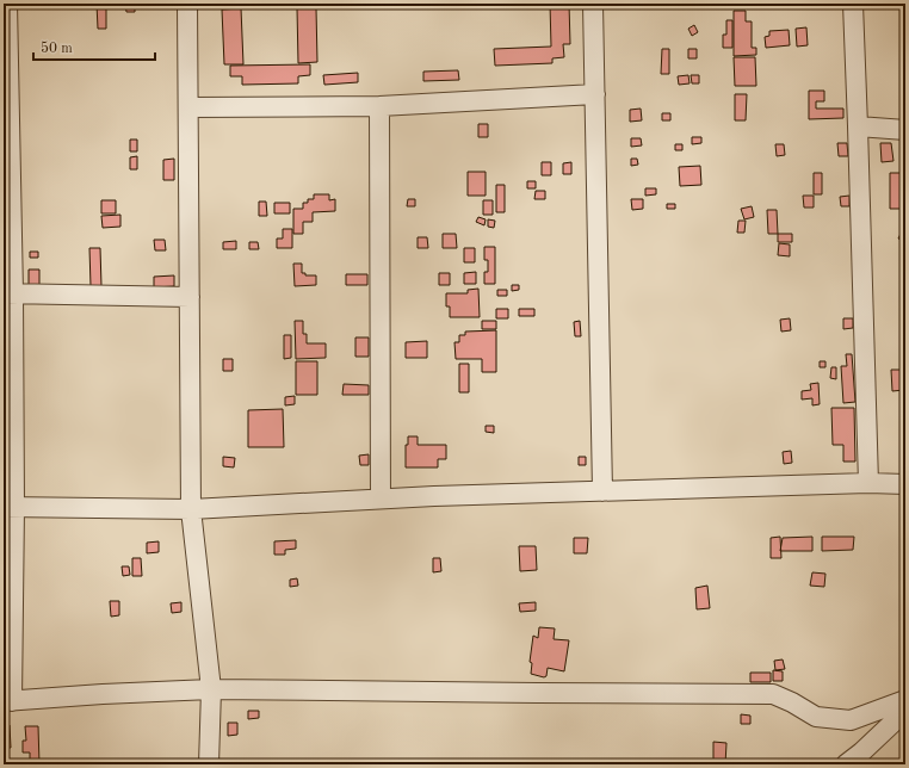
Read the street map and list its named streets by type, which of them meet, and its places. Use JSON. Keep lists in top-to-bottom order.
{
  "scale_bar": "50 m"
}
